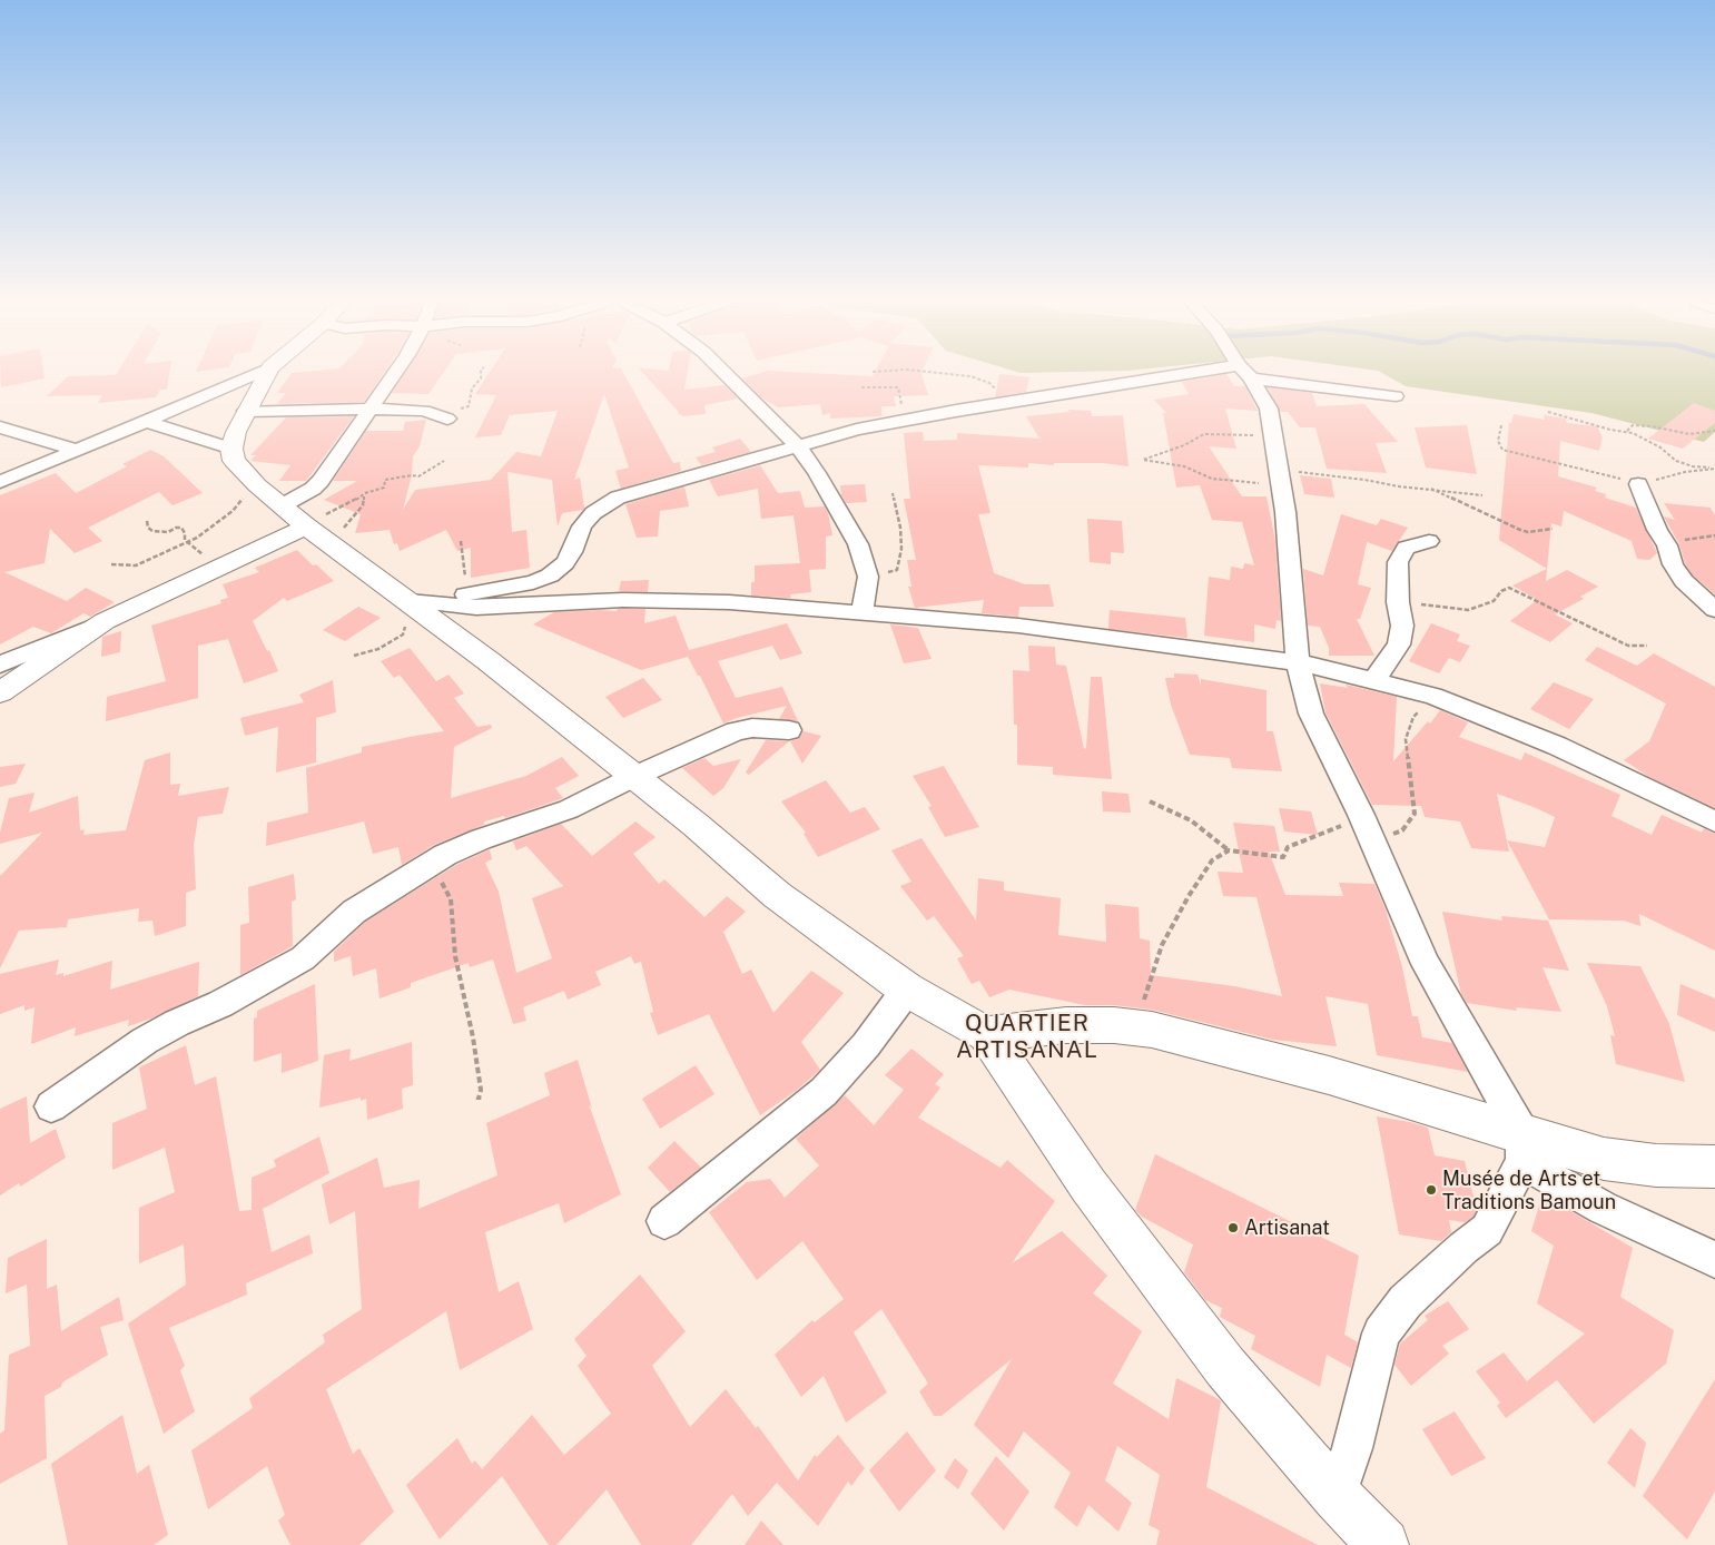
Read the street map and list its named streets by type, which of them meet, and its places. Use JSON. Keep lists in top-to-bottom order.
{
  "districts": ["QUARTIER ARTISANAL"],
  "places": ["Musée de Arts et Traditions Bamoun", "Artisanat"]
}
